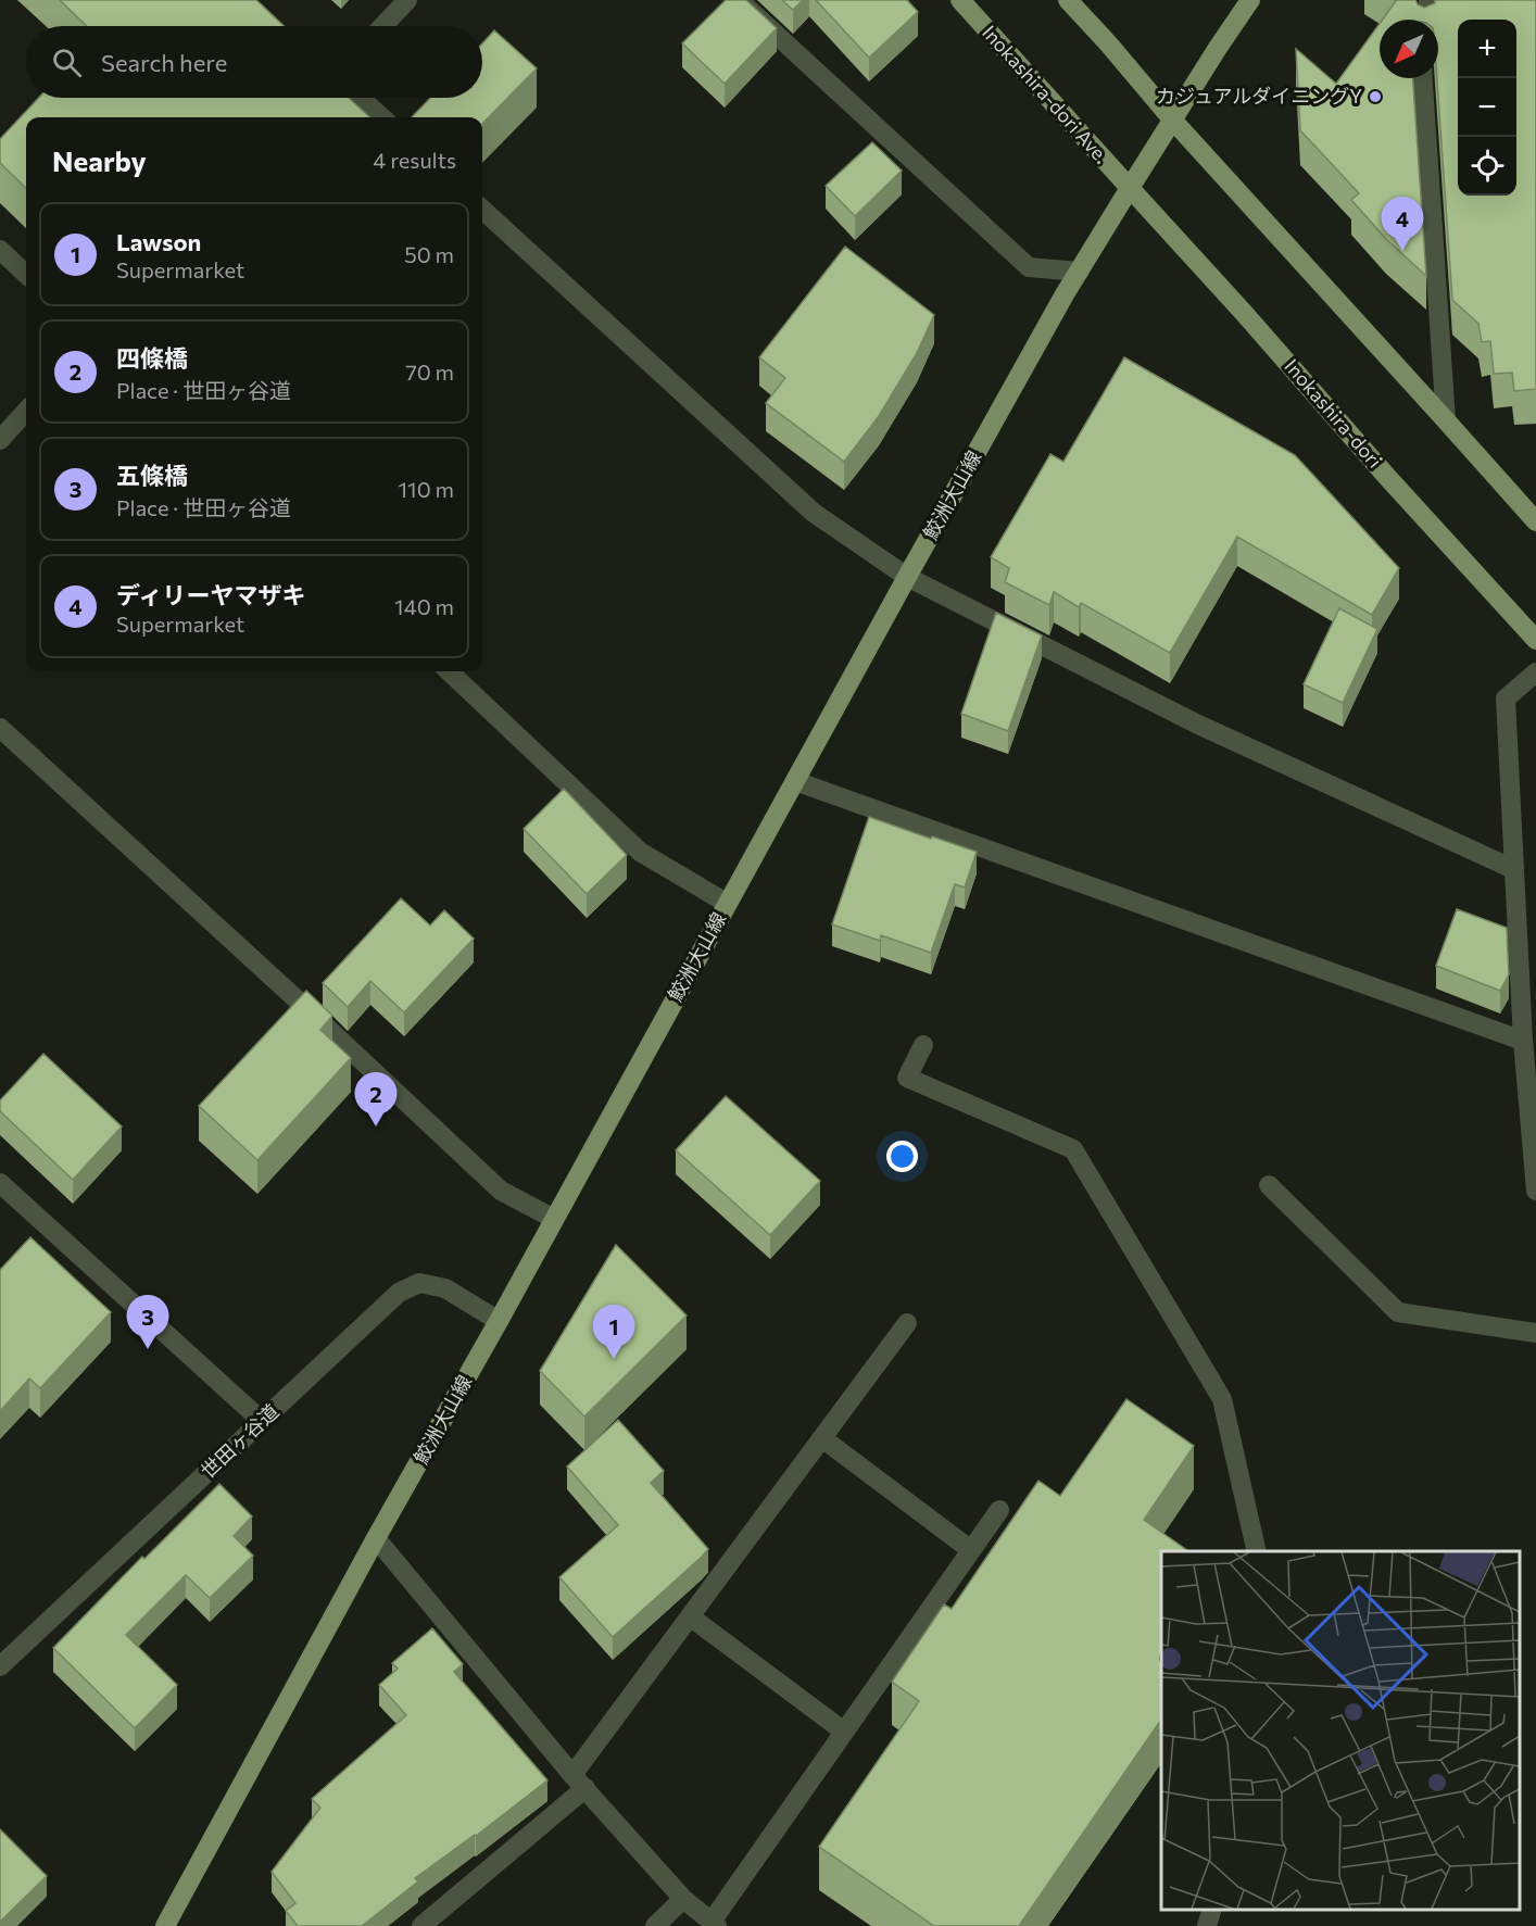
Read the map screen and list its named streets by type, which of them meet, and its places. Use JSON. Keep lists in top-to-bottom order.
{
  "streets": {
    "main road": ["Inokashira-dori Ave.", "Inokashira-dori", "鮫洲大山線"],
    "street": ["世田ヶ谷道"]
  },
  "crossings": [
    ["Inokashira-dori Ave.", "Inokashira-dori"],
    ["Inokashira-dori Ave.", "鮫洲大山線"],
    ["Inokashira-dori", "鮫洲大山線"],
    ["鮫洲大山線", "世田ヶ谷道"]
  ],
  "places": ["カジュアルダイニングY"],
  "north": "bottom left",
  "page": {
    "map_buttons": ["+", "−"],
    "search": "Search here",
    "heading": ["Nearby", "4 results"],
    "pins": [
      "4",
      "2",
      "3",
      "1"
    ],
    "list": [
      {
        "mark": "1",
        "name": "Lawson",
        "note": "Supermarket",
        "value": "50 m"
      },
      {
        "mark": "2",
        "name": "四條橋",
        "note": "Place · 世田ヶ谷道",
        "value": "70 m"
      },
      {
        "mark": "3",
        "name": "五條橋",
        "note": "Place · 世田ヶ谷道",
        "value": "110 m"
      },
      {
        "mark": "4",
        "name": "ディリーヤマザキ",
        "note": "Supermarket",
        "value": "140 m"
      }
    ]
  }
}
